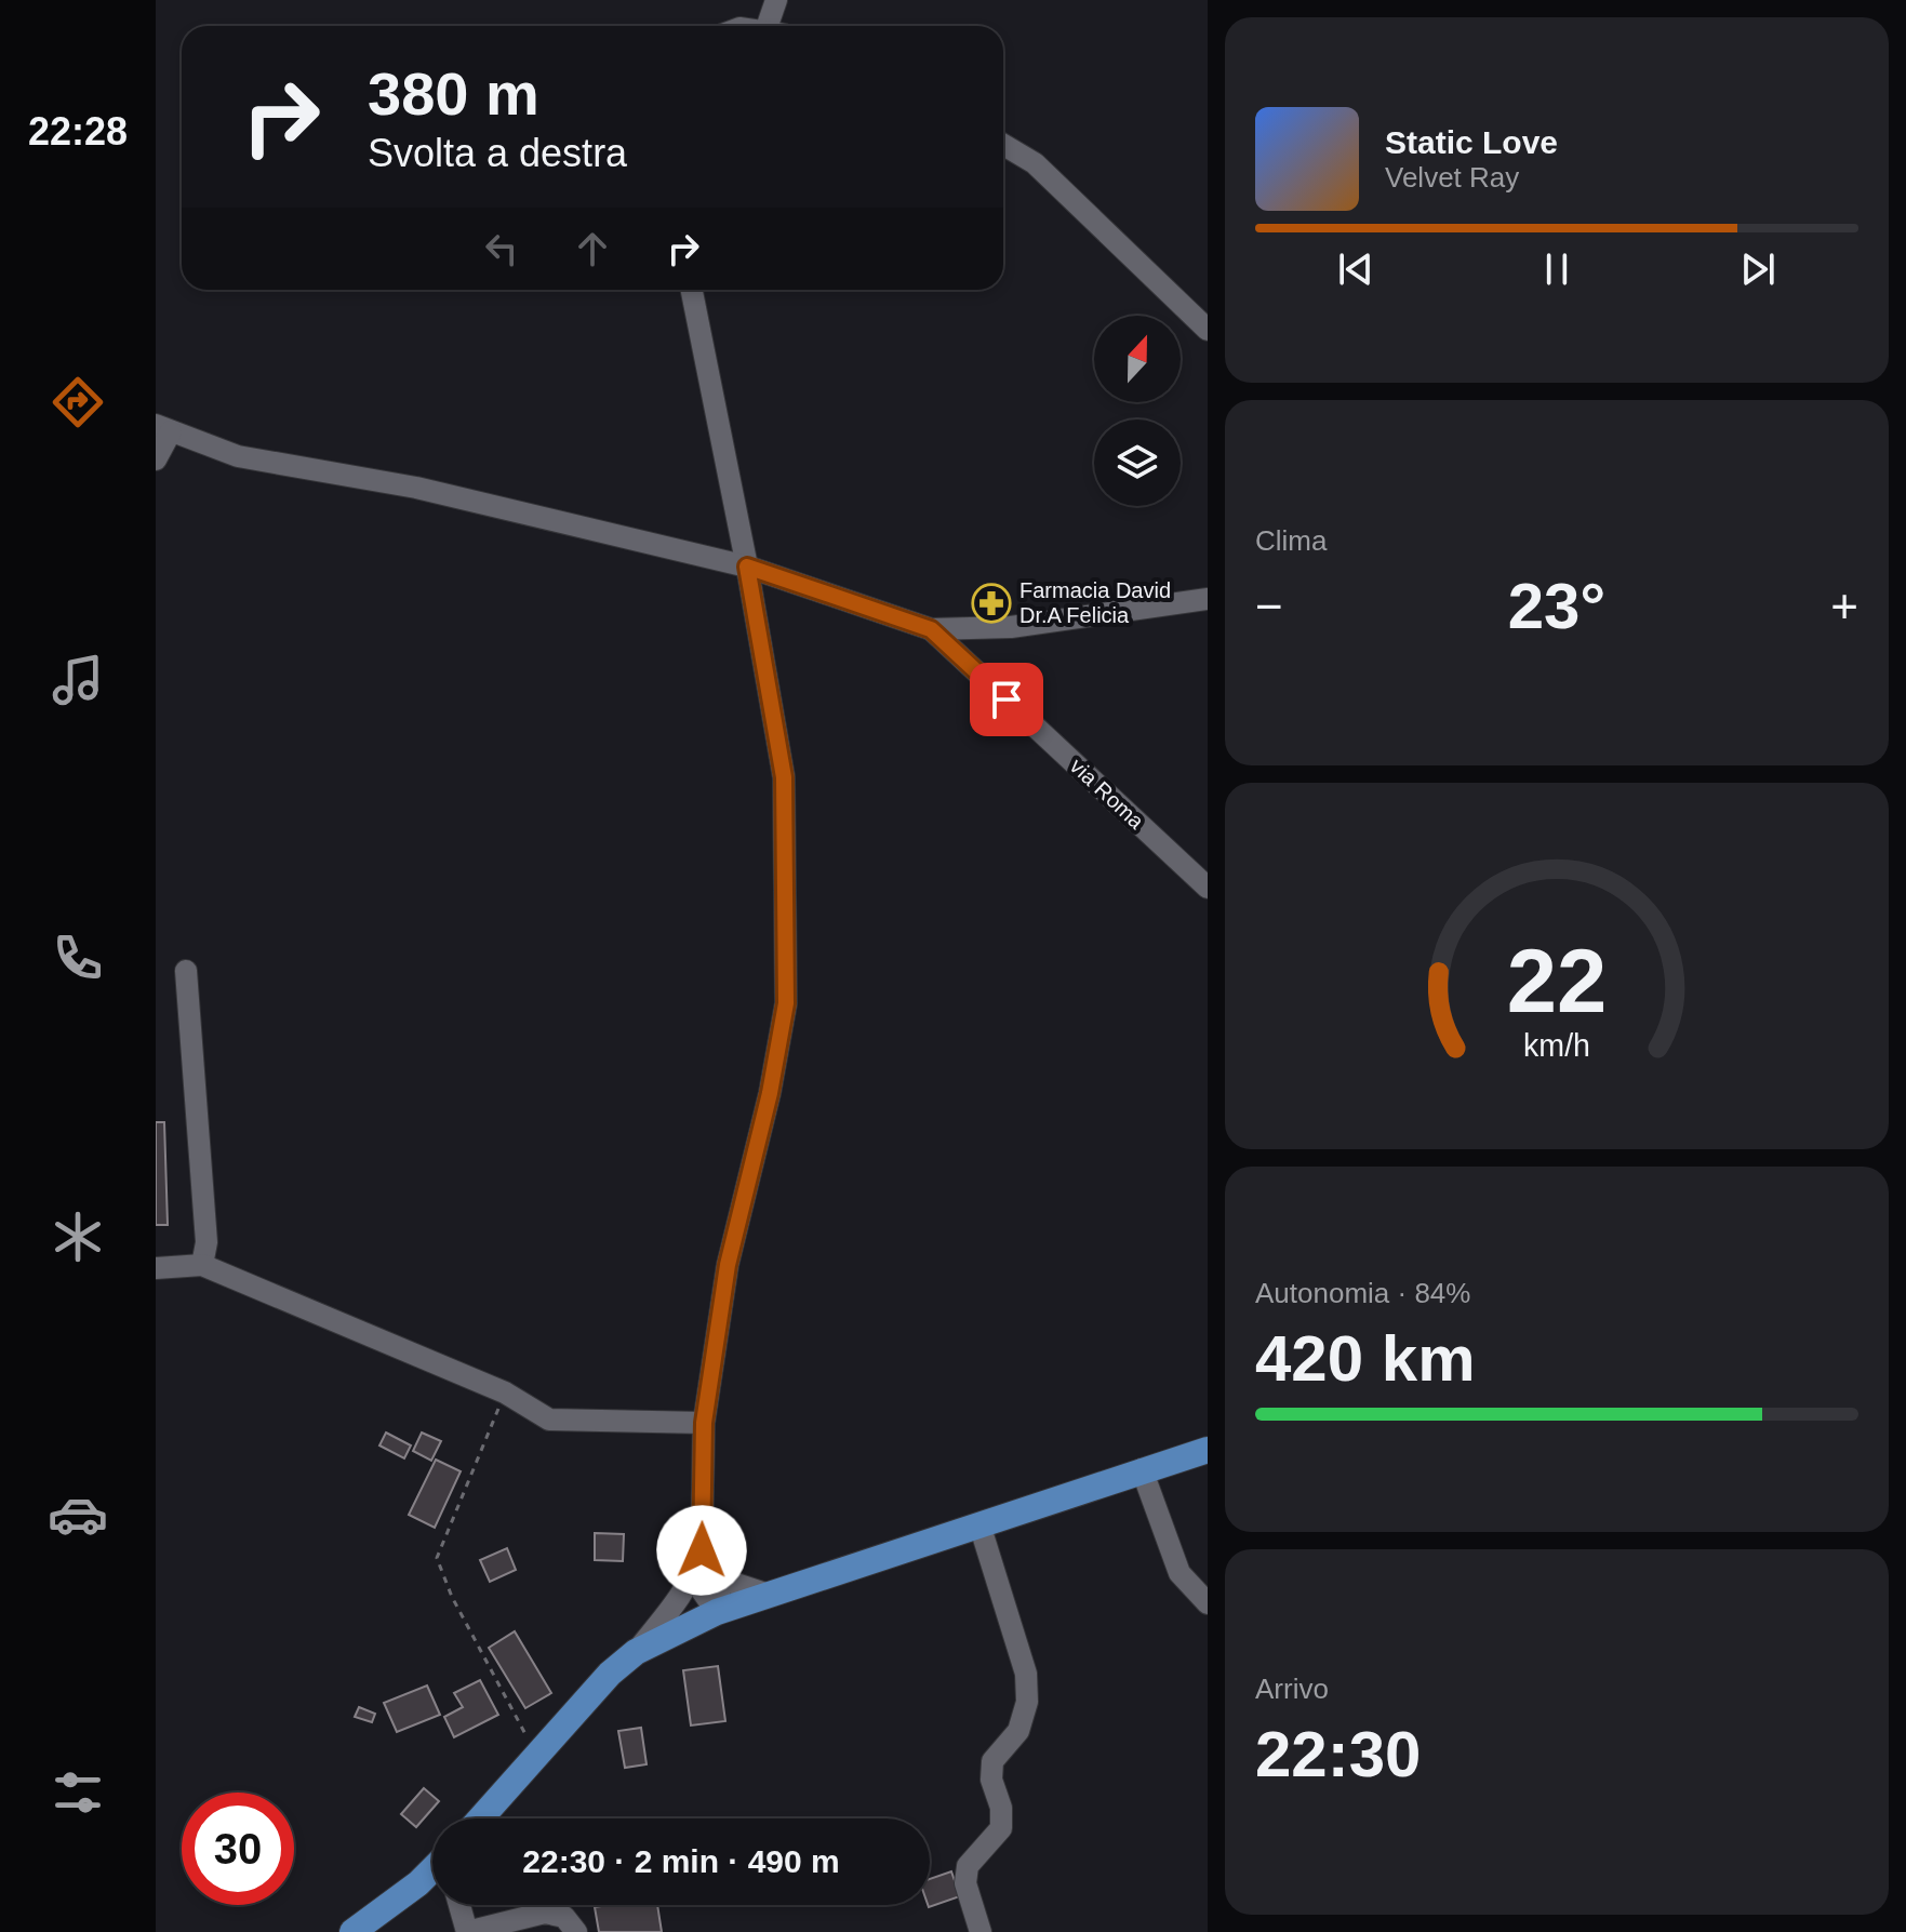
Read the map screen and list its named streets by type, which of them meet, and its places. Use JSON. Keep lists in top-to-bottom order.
{
  "streets": {
    "street": ["via Roma"]
  },
  "places": {
    "pharmacy": ["Farmacia David Dr.A Felicia"]
  },
  "north": "top",
  "page": {
    "tabs": "22:28",
    "turn": ["380 m", "Svolta a destra"],
    "song": ["Static Love", "Velvet Ray"],
    "tile": [
      "Clima",
      ["Autonomia · 84%", "420 km"],
      ["Arrivo", "22:30"]
    ],
    "heat": ["−", "23°", "+"],
    "limit": "30",
    "trip": "22:30 · 2 min · 490 m",
    "gauge": ["22", "km/h"]
  }
}
